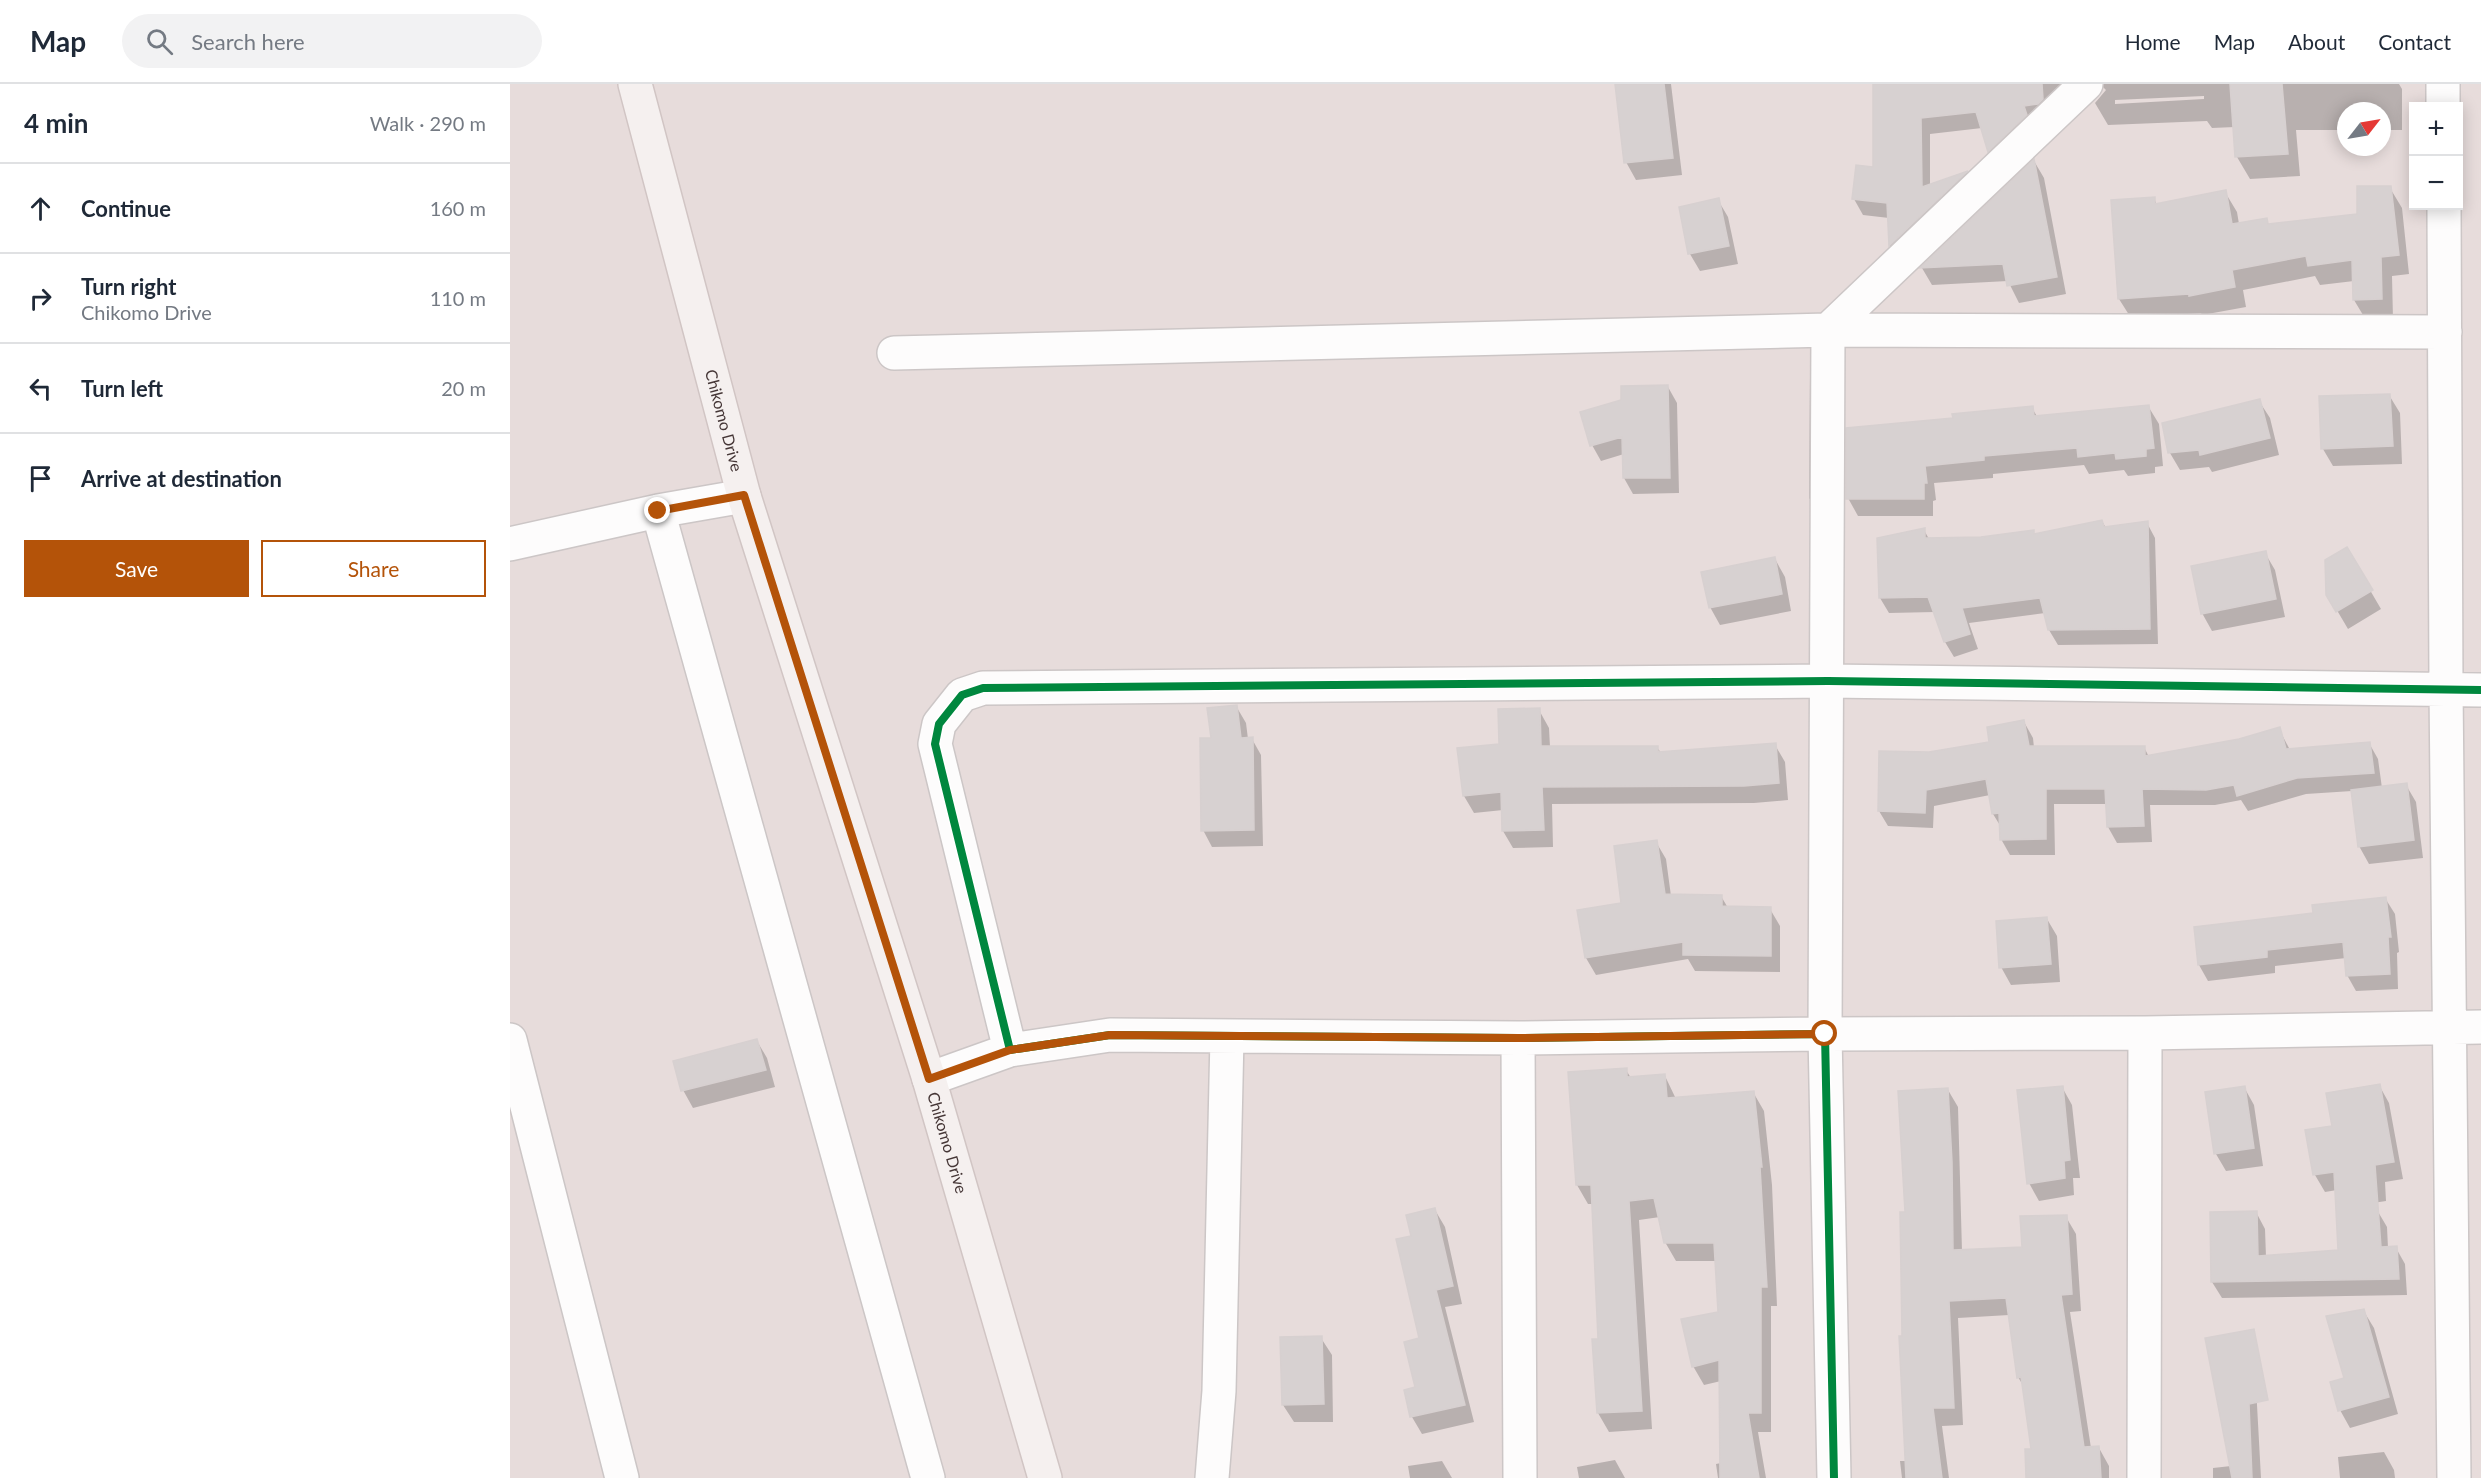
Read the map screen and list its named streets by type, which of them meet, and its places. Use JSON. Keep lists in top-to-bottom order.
{
  "streets": {
    "street": ["Chikomo Drive"]
  },
  "north": "top right",
  "page": {
    "header": "Map",
    "search": "Search here",
    "nav": [
      "Home",
      "Map",
      "About",
      "Contact"
    ],
    "heading": ["4 min", "Walk · 290 m"],
    "map_buttons": ["+", "−"],
    "list": [
      ["Continue", "160 m"],
      ["Turn right", "Chikomo Drive", "110 m"],
      ["Turn left", "20 m"],
      "Arrive at destination"
    ],
    "buttons": ["Save", "Share"]
  }
}
